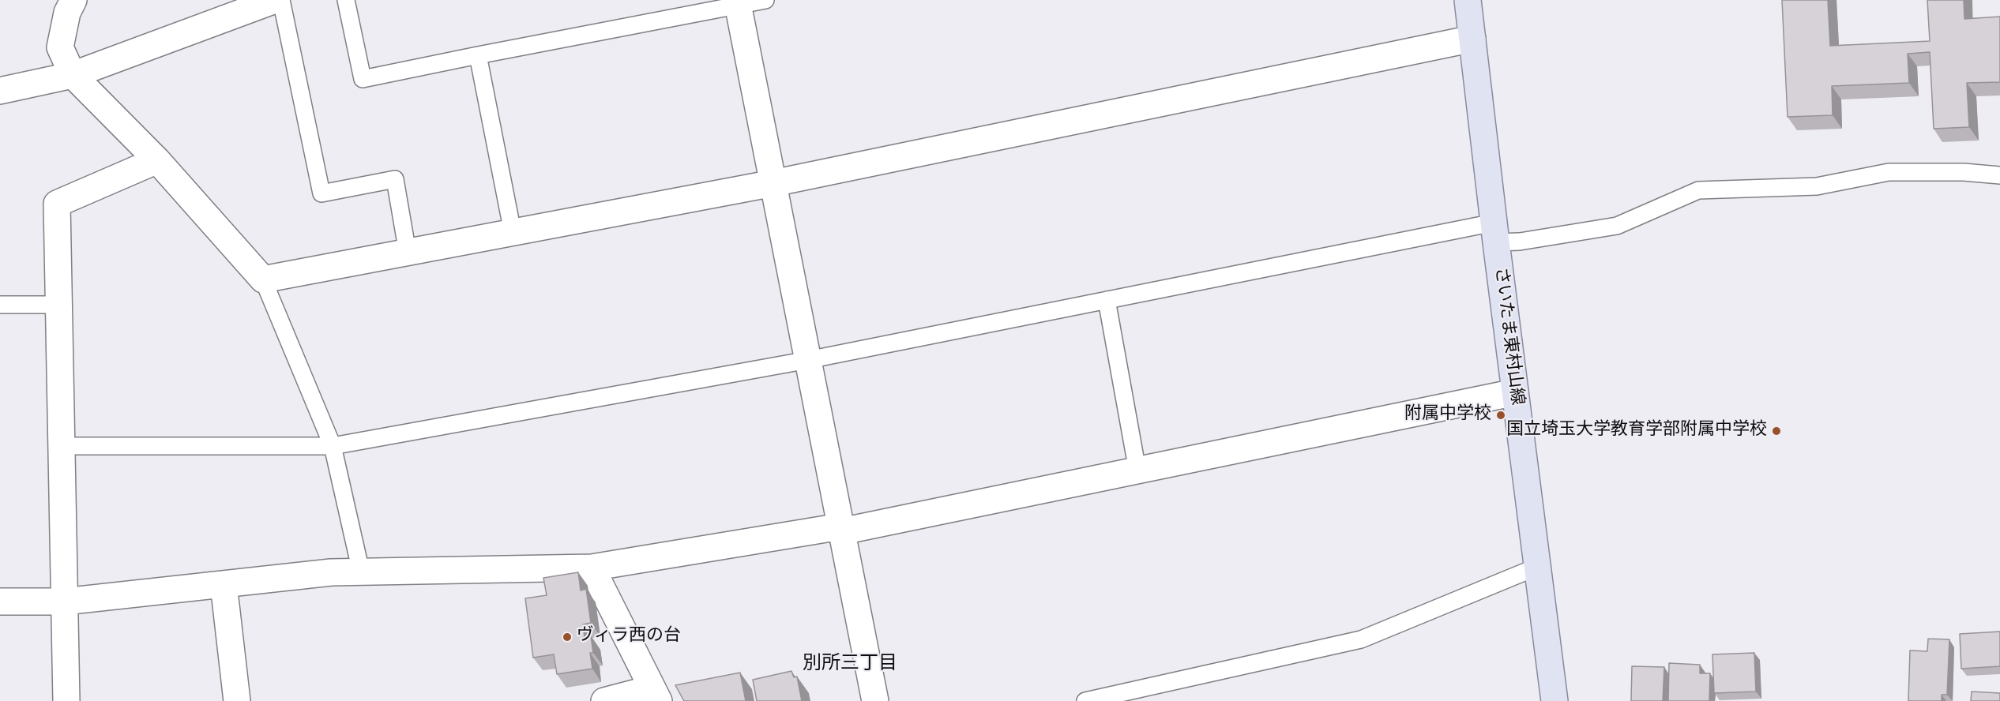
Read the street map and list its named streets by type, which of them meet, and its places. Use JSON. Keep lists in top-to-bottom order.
{
  "streets": {
    "main road": ["さいたま東村山線"]
  },
  "districts": ["別所三丁目"],
  "places": ["附属中学校", "国立埼玉大学教育学部附属中学校", "ヴィラ西の台"]
}
